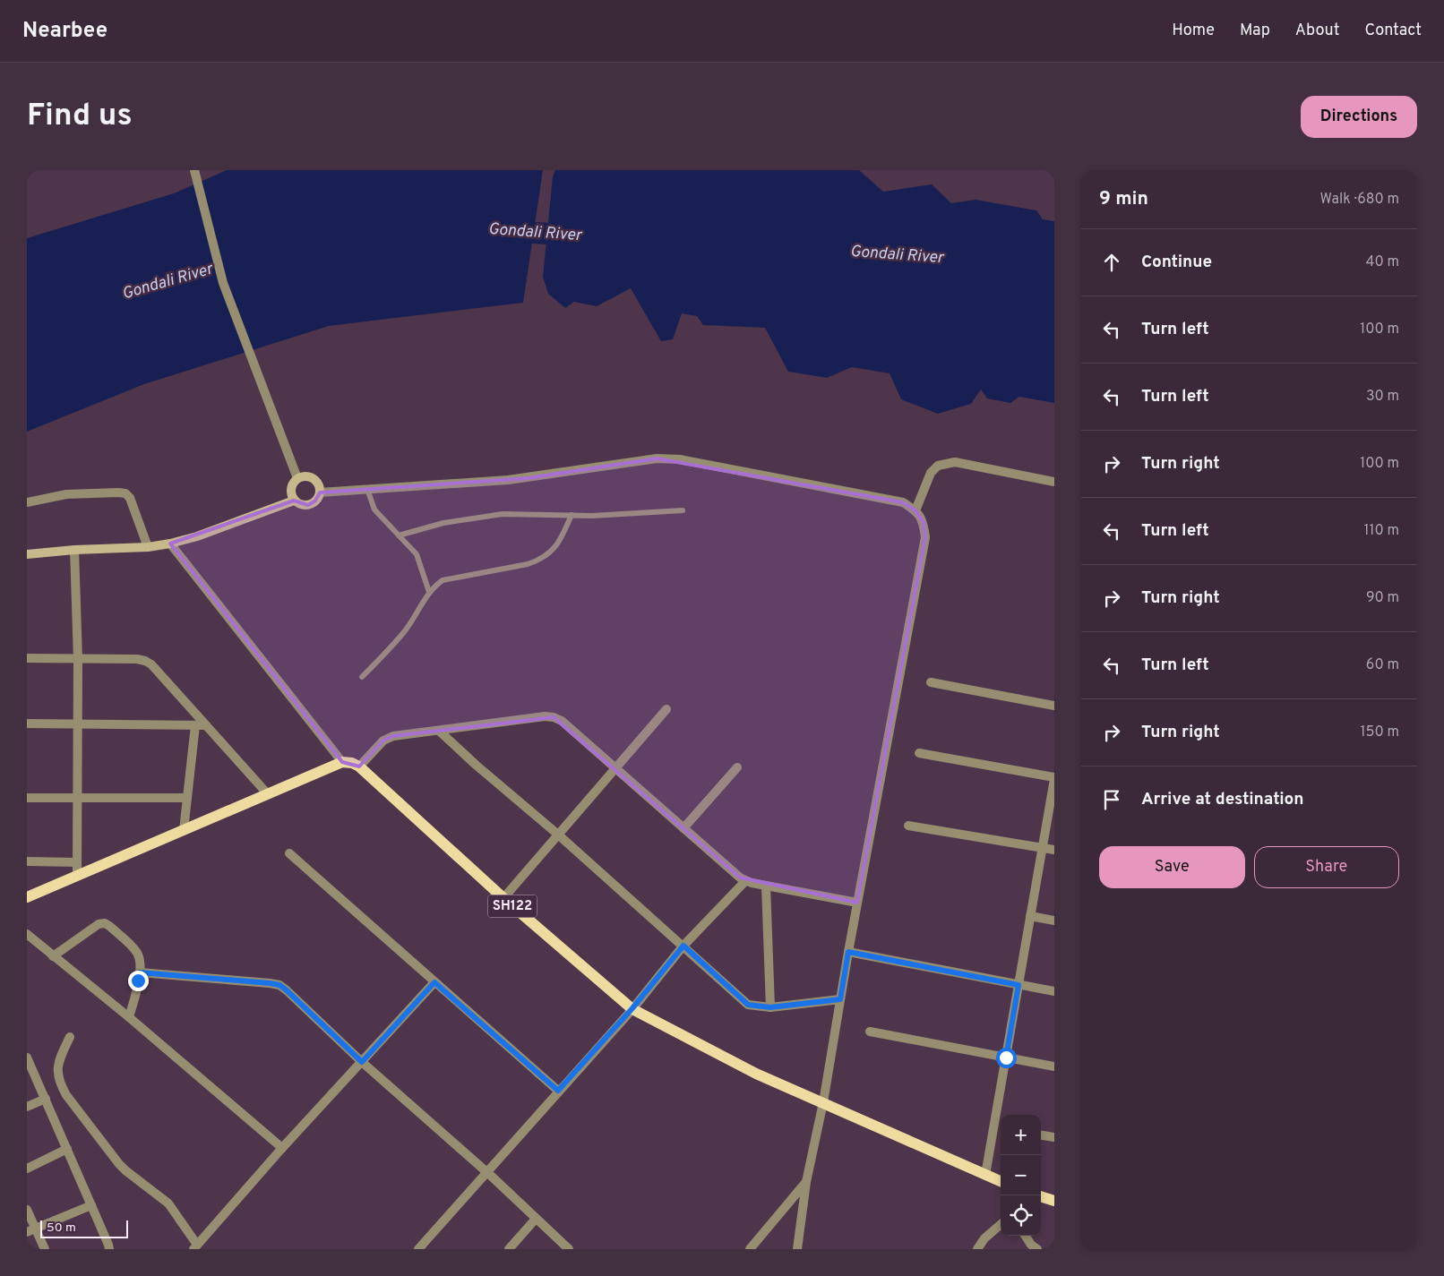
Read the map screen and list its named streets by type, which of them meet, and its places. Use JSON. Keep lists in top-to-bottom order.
{
  "streets": {
    "main road": ["SH122"]
  },
  "water": ["Gondali River"],
  "scale_bar": "50 m",
  "page": {
    "header": "Nearbee",
    "nav": [
      "Home",
      "Map",
      "About",
      "Contact"
    ],
    "buttons": [
      "Directions",
      ["Save", "Share"]
    ],
    "title": "Find us",
    "heading": ["9 min", "Walk · 680 m"],
    "list": [
      ["Continue", "40 m"],
      ["Turn left", "100 m"],
      ["Turn left", "30 m"],
      ["Turn right", "100 m"],
      ["Turn left", "110 m"],
      ["Turn right", "90 m"],
      ["Turn left", "60 m"],
      ["Turn right", "150 m"],
      "Arrive at destination"
    ],
    "map_buttons": ["+", "−"],
    "scale": "50 m"
  }
}
